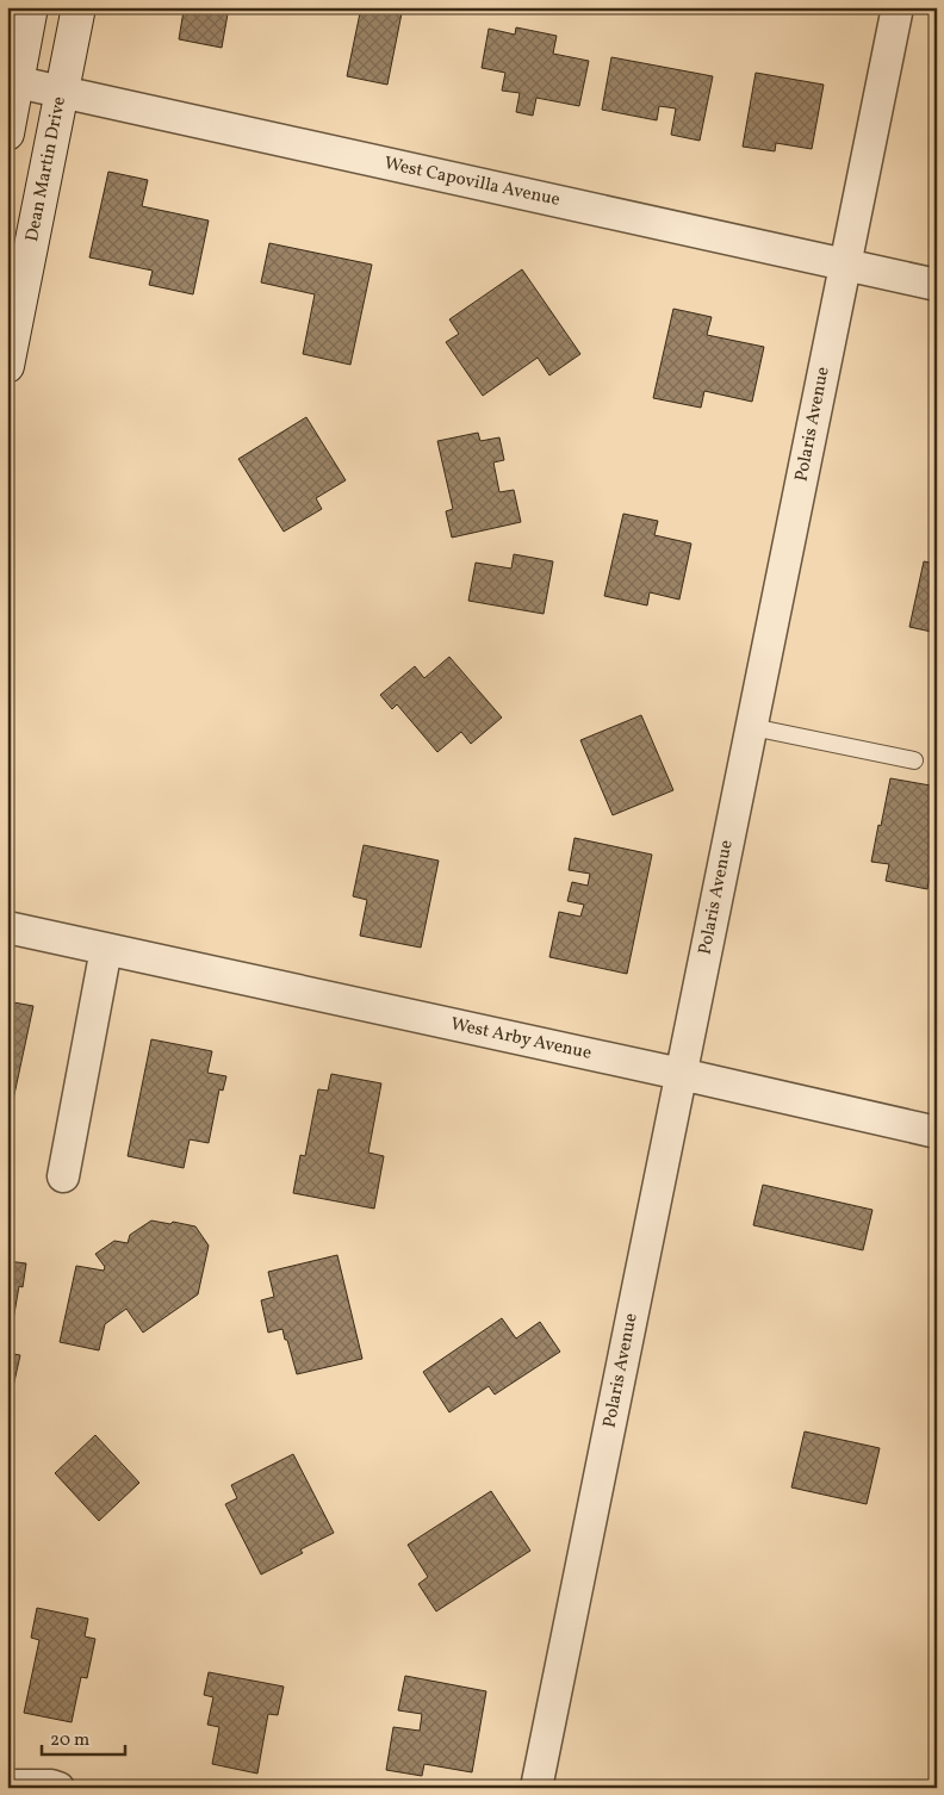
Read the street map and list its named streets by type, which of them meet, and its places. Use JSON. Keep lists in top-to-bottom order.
{
  "streets": {
    "main road": ["Dean Martin Drive"],
    "street": ["West Capovilla Avenue", "Polaris Avenue", "West Arby Avenue"]
  },
  "crossings": [
    ["Dean Martin Drive", "West Capovilla Avenue"],
    ["West Capovilla Avenue", "Polaris Avenue"],
    ["Polaris Avenue", "West Arby Avenue"]
  ],
  "scale_bar": "20 m"
}
